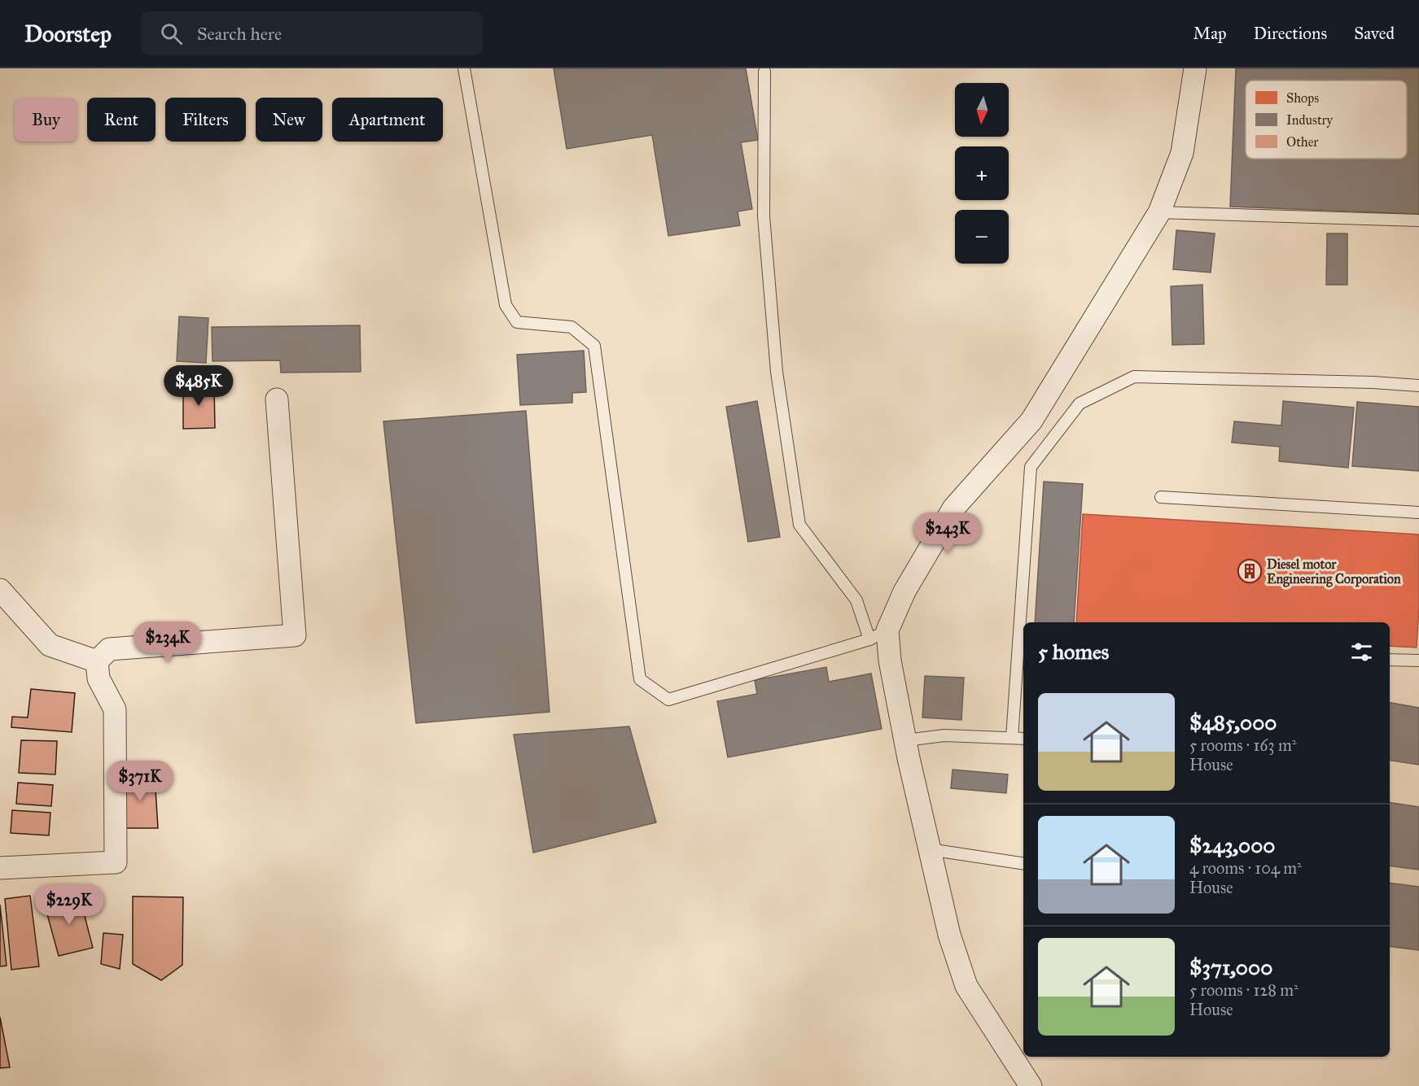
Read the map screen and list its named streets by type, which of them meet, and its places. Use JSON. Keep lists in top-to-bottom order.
{
  "places": {
    "building": ["Diesel motor Engineering Corporation"]
  },
  "legend": ["Shops", "Industry", "Other"],
  "north": "bottom",
  "page": {
    "header": "Doorstep",
    "search": "Search here",
    "nav": ["Map", "Directions", "Saved"],
    "map_buttons": ["+", "−"],
    "chip": [
      "Buy",
      "Rent",
      "Filters",
      "New",
      "Apartment"
    ],
    "price": [
      "$485K",
      "$243K",
      "$234K",
      "$371K",
      "$229K"
    ],
    "heading": "5 homes",
    "list": [
      {
        "name": "$485,000",
        "note": "5 rooms · 163 m² · House"
      },
      {
        "name": "$243,000",
        "note": "4 rooms · 104 m² · House"
      },
      {
        "name": "$371,000",
        "note": "5 rooms · 128 m² · House"
      }
    ]
  }
}
